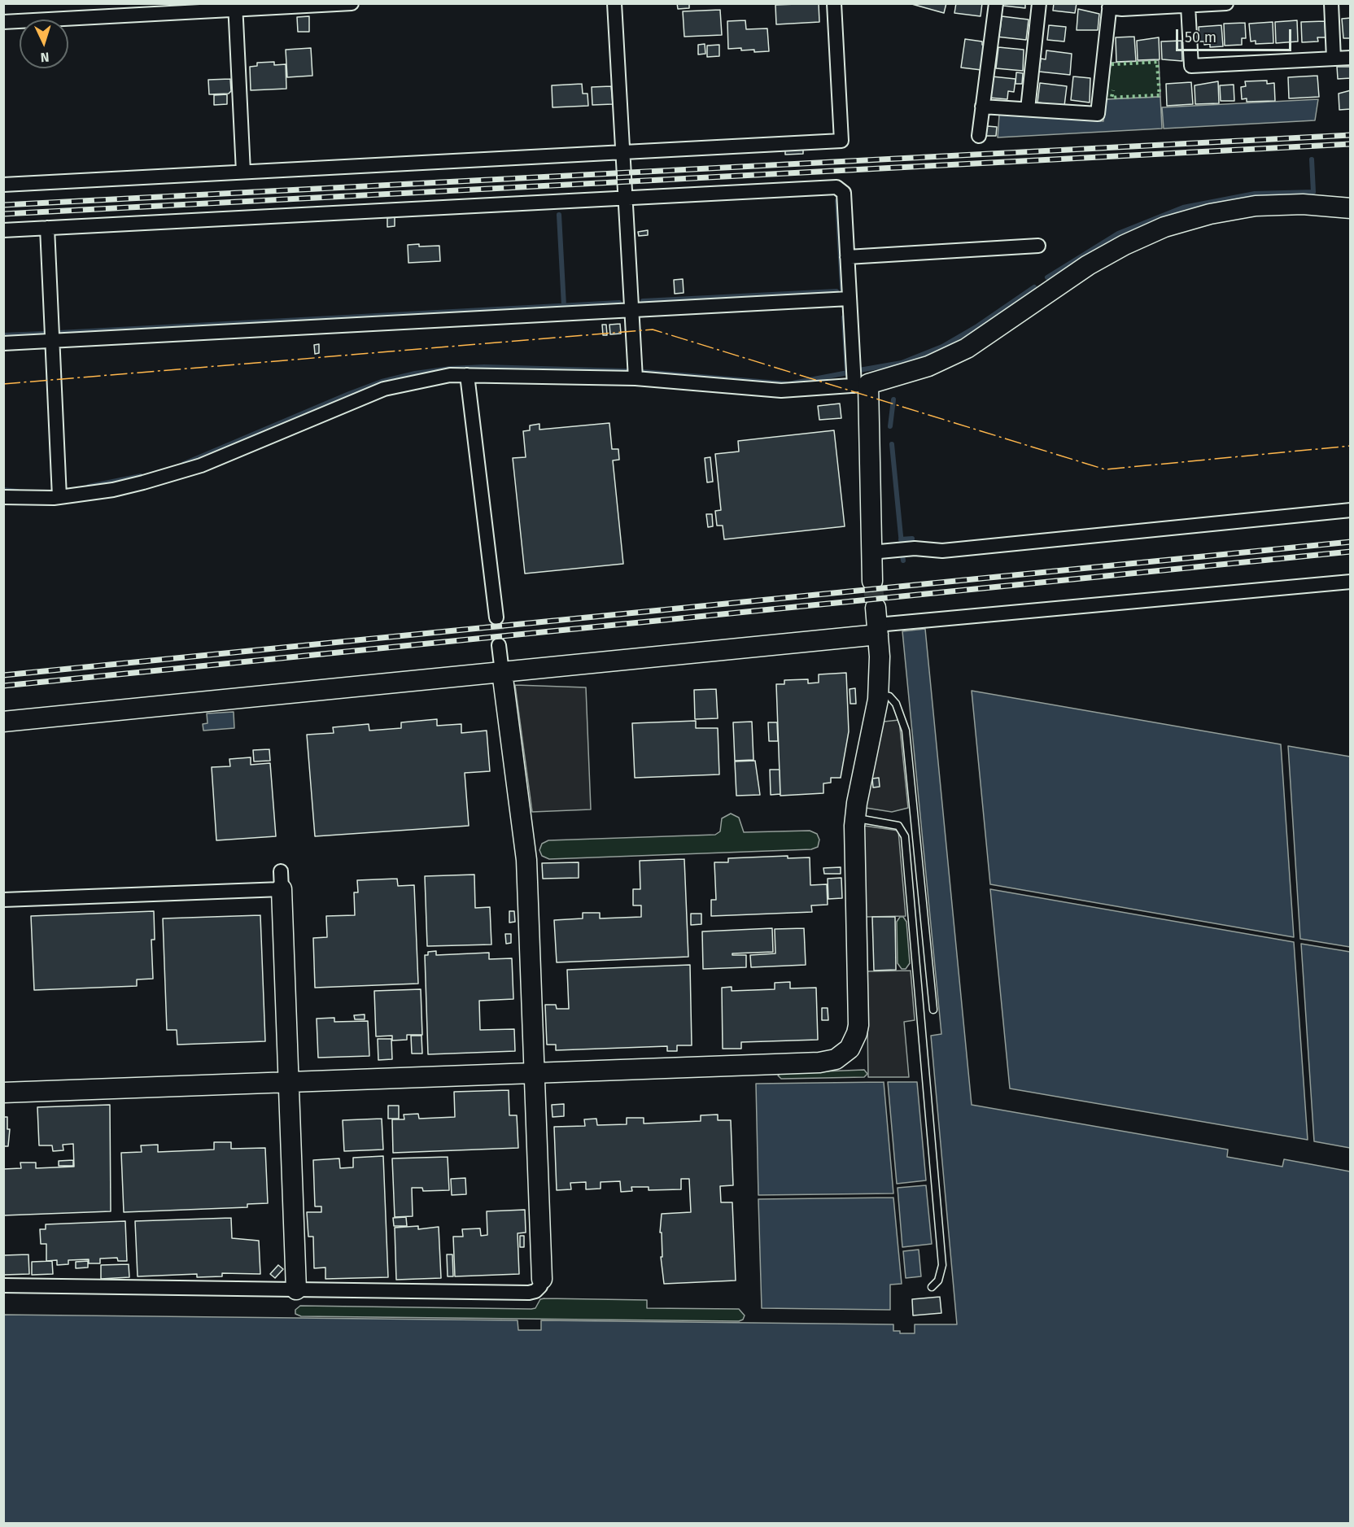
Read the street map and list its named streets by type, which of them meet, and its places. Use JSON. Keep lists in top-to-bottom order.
{
  "scale_bar": "50 m",
  "north": "bottom"
}
